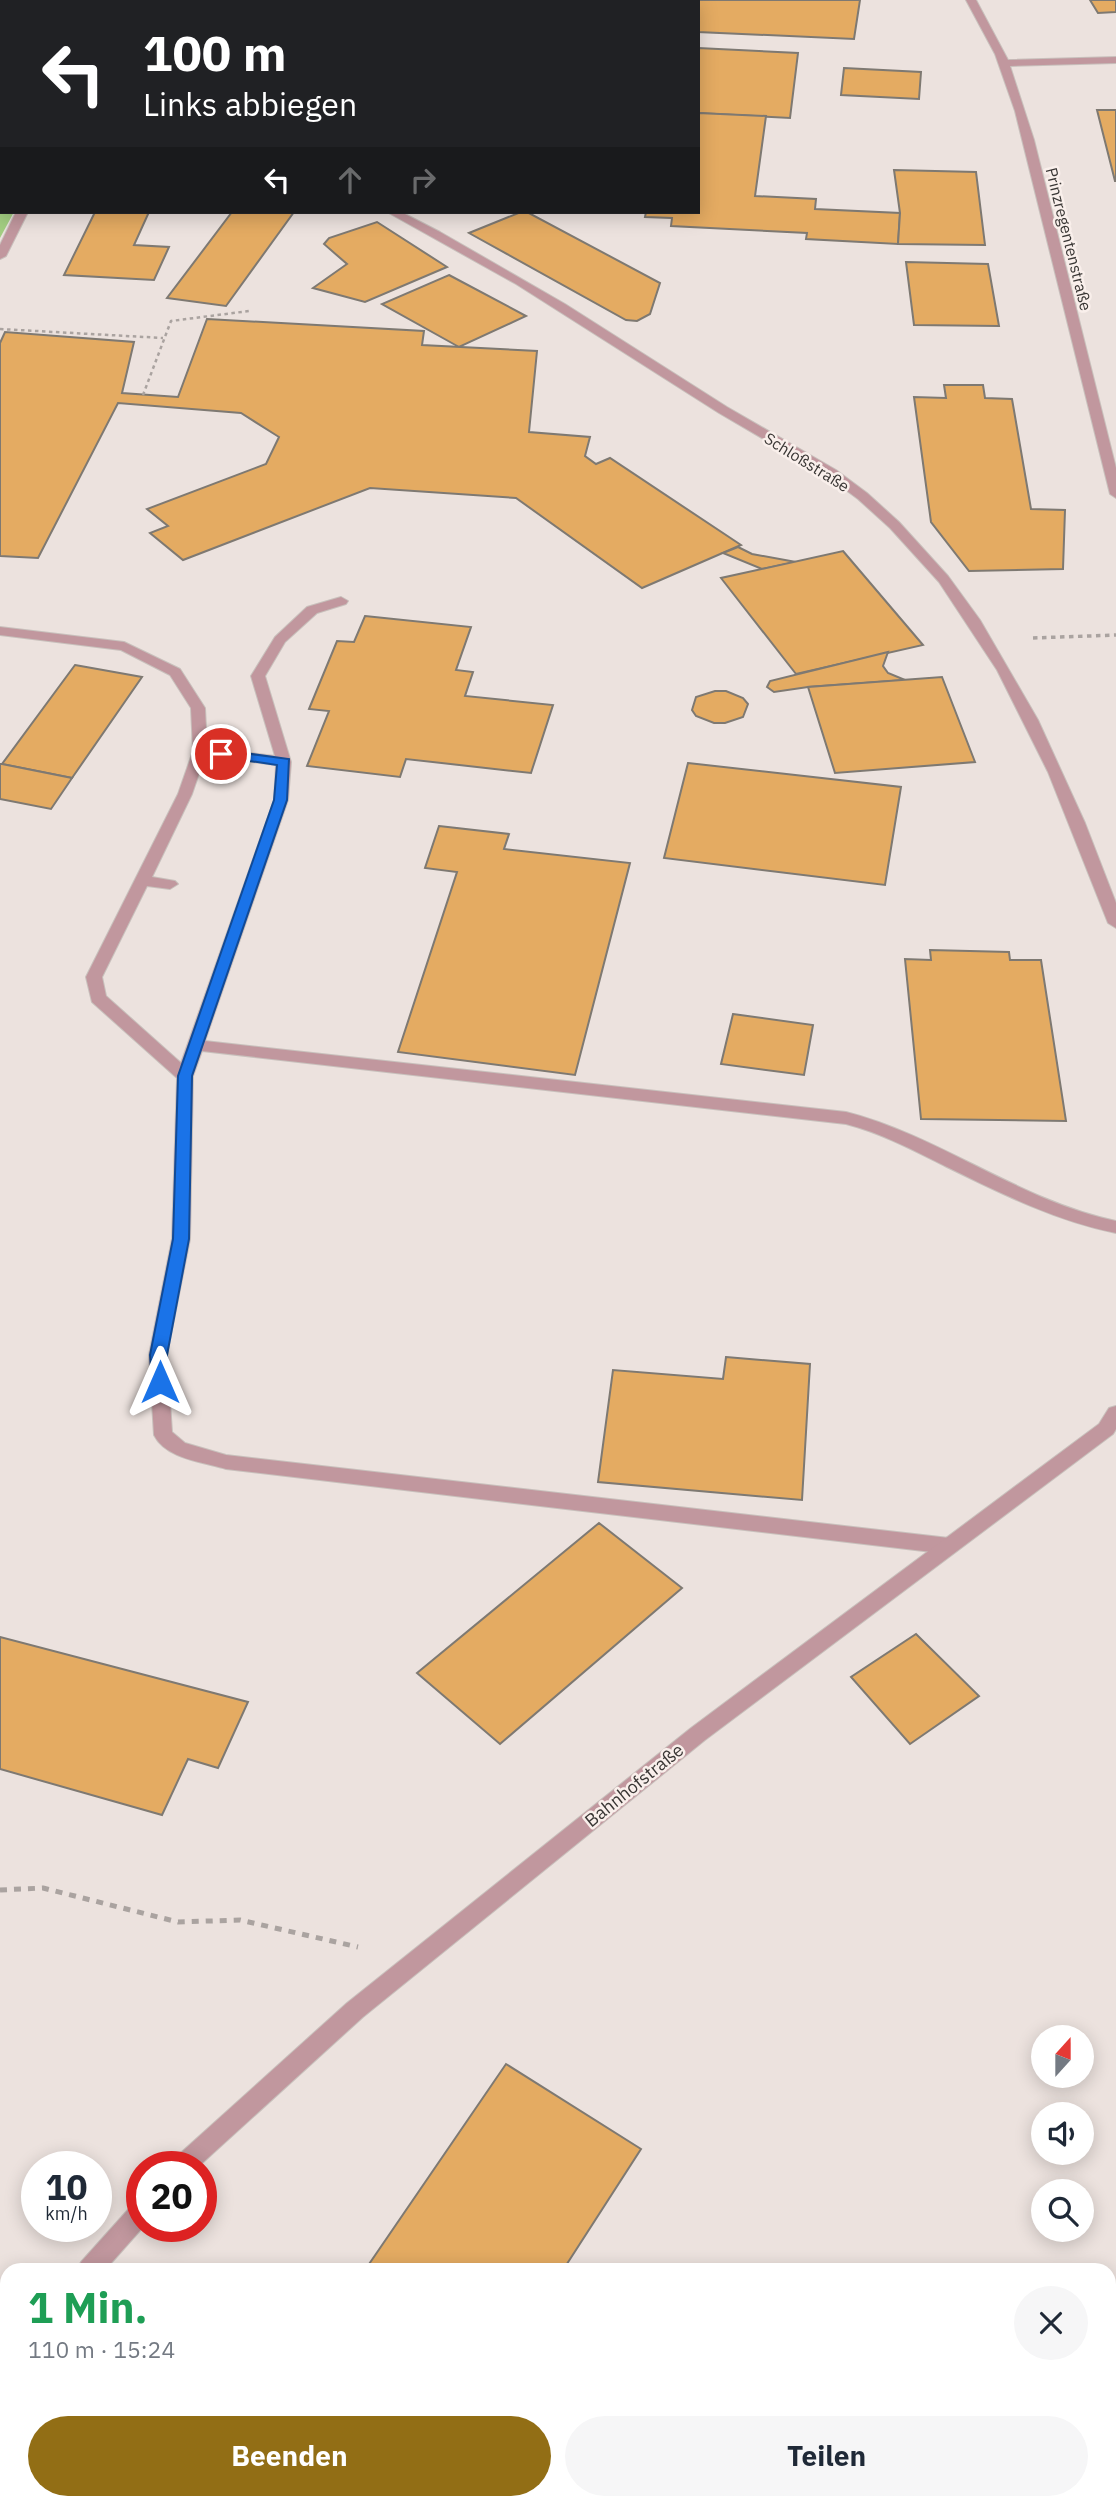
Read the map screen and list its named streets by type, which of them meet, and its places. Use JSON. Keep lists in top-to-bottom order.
{
  "streets": {
    "street": ["Prinzregentenstraße", "Schloßstraße", "Bahnhofstraße"]
  },
  "north": "top",
  "page": {
    "turn": ["100 m", "Links abbiegen"],
    "speed": "10 km/h",
    "limit": "20",
    "heading": ["1 Min.", "110 m · 15:24"],
    "buttons": ["Beenden", "Teilen"]
  }
}
